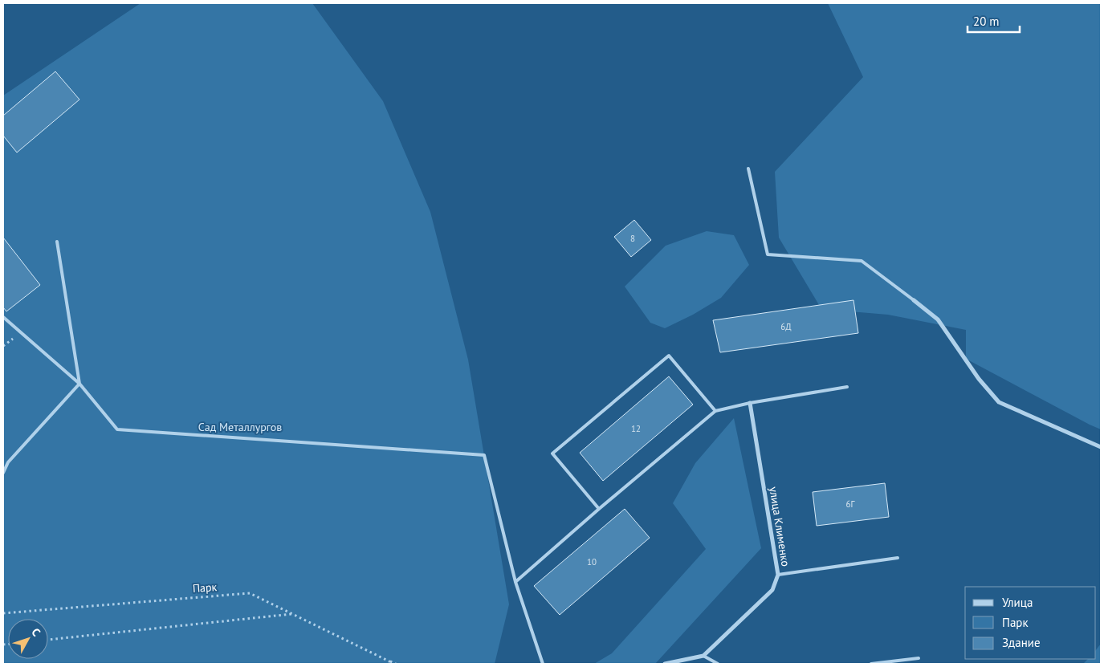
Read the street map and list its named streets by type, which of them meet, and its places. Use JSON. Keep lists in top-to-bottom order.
{
  "streets": {
    "street": ["улица Клименко"],
    "path": ["Парк"]
  },
  "parks": ["Сад Металлургов"],
  "house_numbers": [
    "8",
    "6Д",
    "12",
    "6Г",
    "10"
  ],
  "legend": ["Улица", "Парк", "Здание"],
  "scale_bar": "20 m",
  "north": "top right"
}
